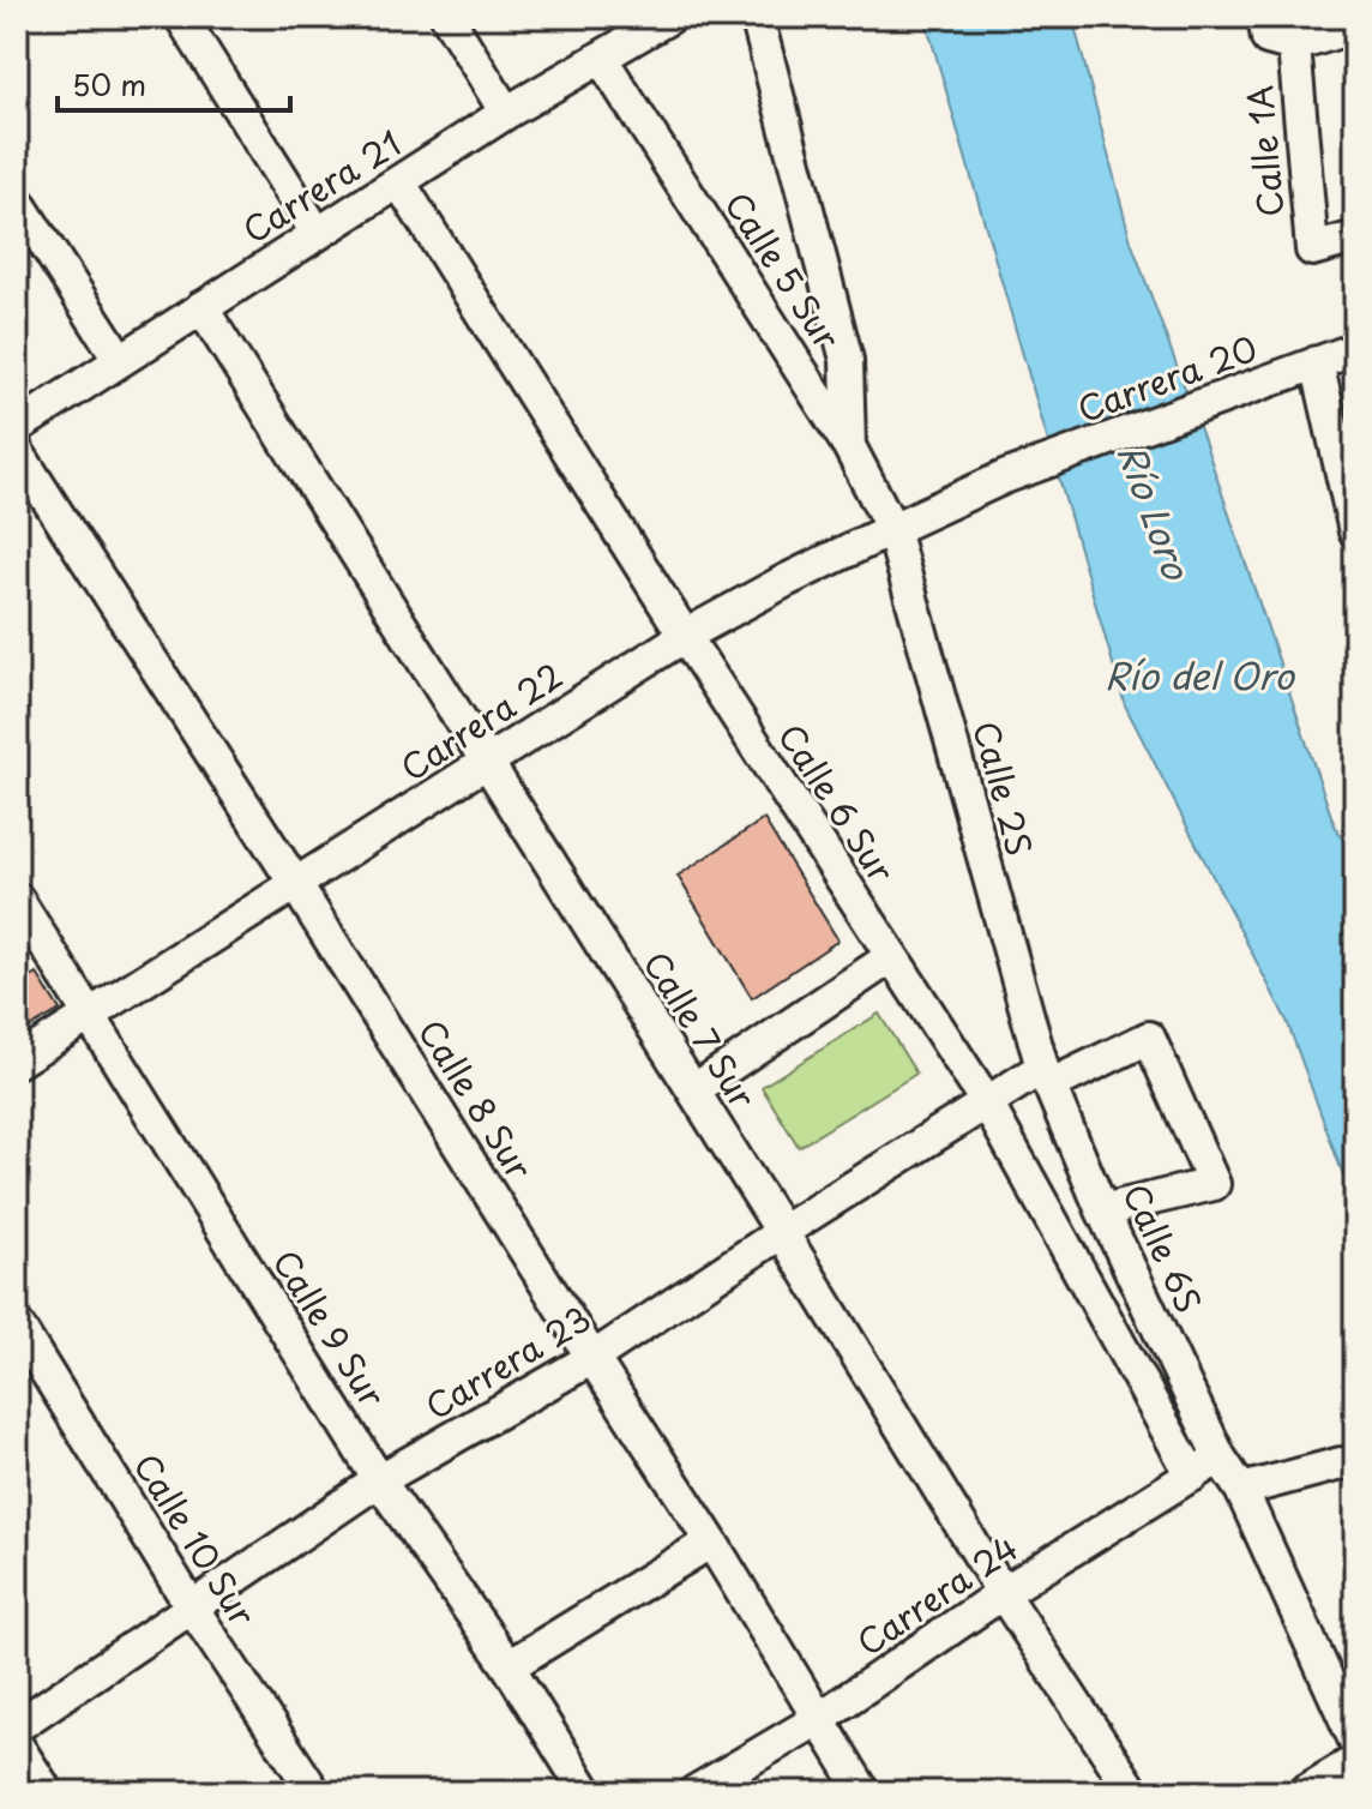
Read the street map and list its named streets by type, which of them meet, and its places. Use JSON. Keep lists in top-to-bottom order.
{
  "streets": {
    "street": [
      "Calle 1A",
      "Carrera 21",
      "Calle 5 Sur",
      "Carrera 20",
      "Carrera 22",
      "Calle 2S",
      "Calle 6 Sur",
      "Calle 7 Sur",
      "Calle 8 Sur",
      "Calle 6S",
      "Calle 9 Sur",
      "Carrera 23",
      "Calle 10 Sur",
      "Carrera 24"
    ]
  },
  "crossings": [
    ["Carrera 21", "Calle 5 Sur"],
    ["Carrera 21", "Calle 6 Sur"],
    ["Carrera 21", "Calle 7 Sur"],
    ["Calle 5 Sur", "Carrera 22"],
    ["Calle 5 Sur", "Calle 2S"],
    ["Carrera 20", "Carrera 22"],
    ["Carrera 22", "Calle 2S"],
    ["Carrera 22", "Calle 6 Sur"],
    ["Carrera 22", "Calle 7 Sur"],
    ["Carrera 22", "Calle 8 Sur"],
    ["Carrera 22", "Calle 9 Sur"],
    ["Calle 2S", "Calle 6S"],
    ["Calle 2S", "Carrera 23"],
    ["Calle 6 Sur", "Carrera 23"],
    ["Calle 6 Sur", "Carrera 24"],
    ["Calle 7 Sur", "Carrera 23"],
    ["Calle 7 Sur", "Carrera 24"],
    ["Calle 8 Sur", "Carrera 23"],
    ["Calle 8 Sur", "Carrera 24"],
    ["Calle 6S", "Carrera 23"],
    ["Calle 6S", "Carrera 24"],
    ["Calle 9 Sur", "Carrera 23"],
    ["Carrera 23", "Calle 10 Sur"]
  ],
  "water": ["Río Loro", "Río del Oro"],
  "scale_bar": "50 m"
}
